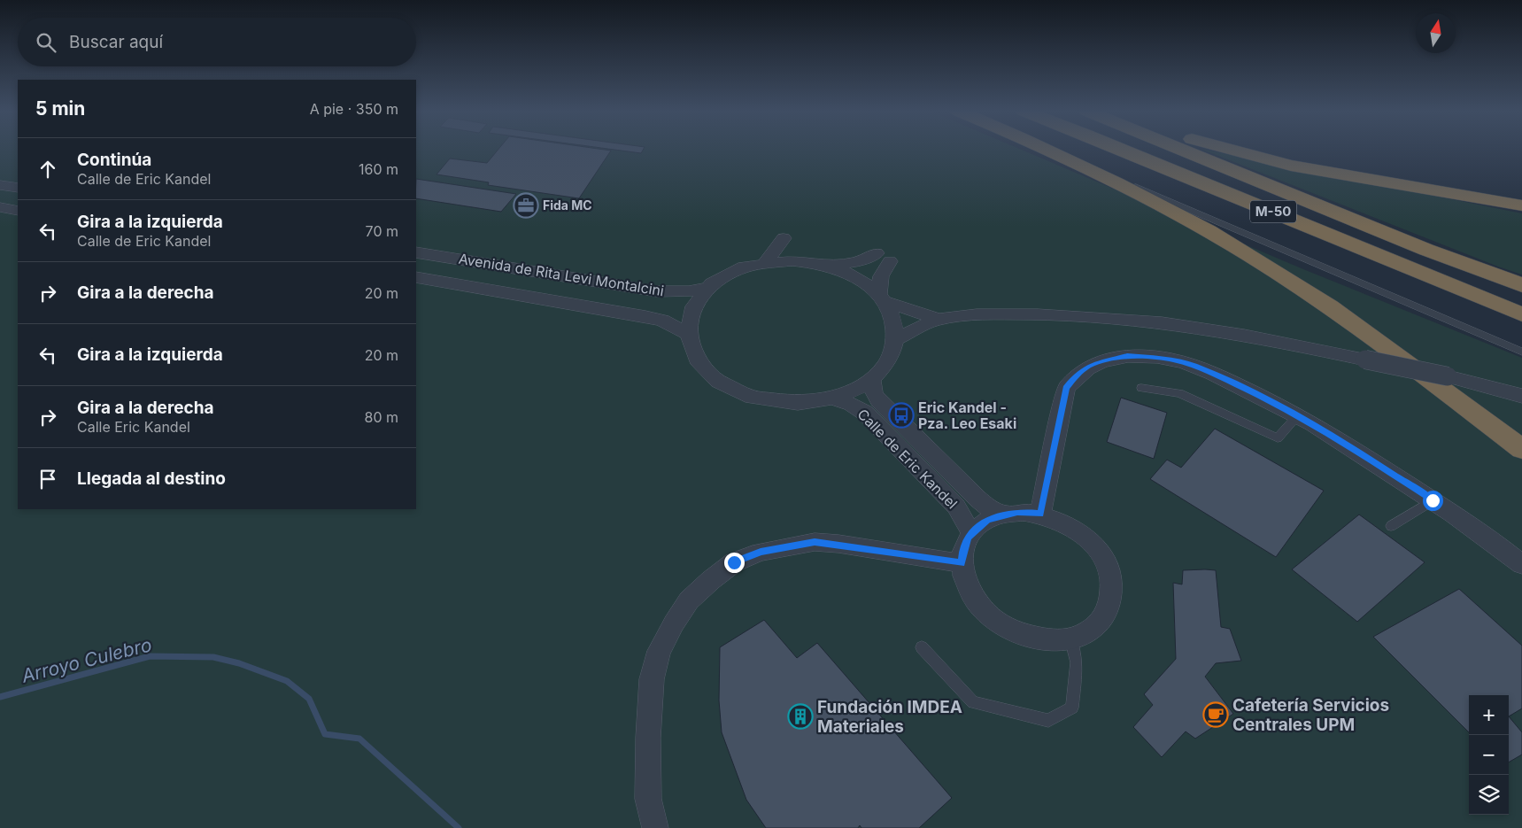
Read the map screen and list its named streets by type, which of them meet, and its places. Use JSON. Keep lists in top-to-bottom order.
{
  "streets": {
    "highway": ["M-50"],
    "street": ["Avenida de Rita Levi Montalcini", "Calle de Eric Kandel"]
  },
  "water": ["Arroyo Culebro"],
  "places": {
    "office": ["Fida MC"],
    "bus stop": ["Eric Kandel - Pza. Leo Esaki"],
    "cafe": ["Cafetería Servicios Centrales UPM"],
    "building": ["Fundación IMDEA Materiales"]
  },
  "north": "top",
  "page": {
    "search": "Buscar aquí",
    "heading": ["5 min", "A pie · 350 m"],
    "list": [
      ["Continúa", "Calle de Eric Kandel", "160 m"],
      ["Gira a la izquierda", "Calle de Eric Kandel", "70 m"],
      ["Gira a la derecha", "20 m"],
      ["Gira a la izquierda", "20 m"],
      ["Gira a la derecha", "Calle Eric Kandel", "80 m"],
      "Llegada al destino"
    ],
    "map_buttons": ["+", "−"]
  }
}
